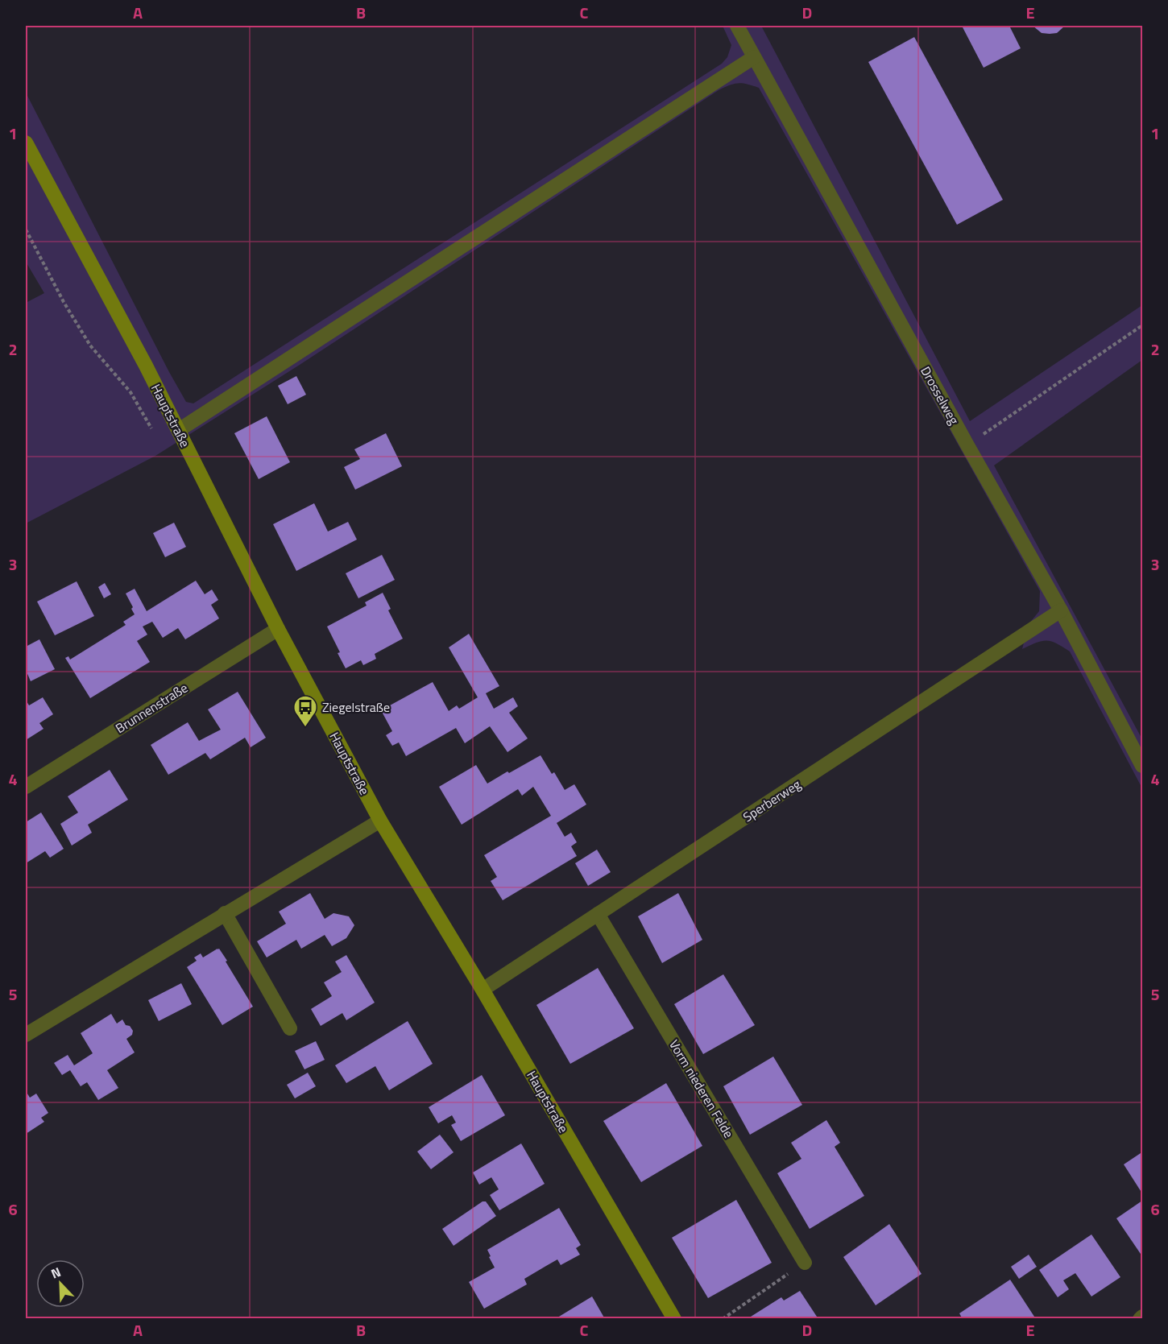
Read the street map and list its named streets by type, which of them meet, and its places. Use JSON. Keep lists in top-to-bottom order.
{
  "streets": {
    "main road": ["Hauptstraße"],
    "street": [
      "Drosselweg",
      "Brunnenstraße",
      "Sperberweg",
      "Vorm niederen Felde"
    ]
  },
  "crossings": [
    ["Drosselweg", "Sperberweg"],
    ["Hauptstraße", "Brunnenstraße"],
    ["Hauptstraße", "Sperberweg"],
    ["Sperberweg", "Vorm niederen Felde"]
  ],
  "places": {
    "bus stop": ["Ziegelstraße"]
  },
  "north": "top left",
  "grid": {
    "columns": [
      "A",
      "B",
      "C",
      "D",
      "E"
    ],
    "rows": [
      "1",
      "2",
      "3",
      "4",
      "5",
      "6"
    ]
  }
}
